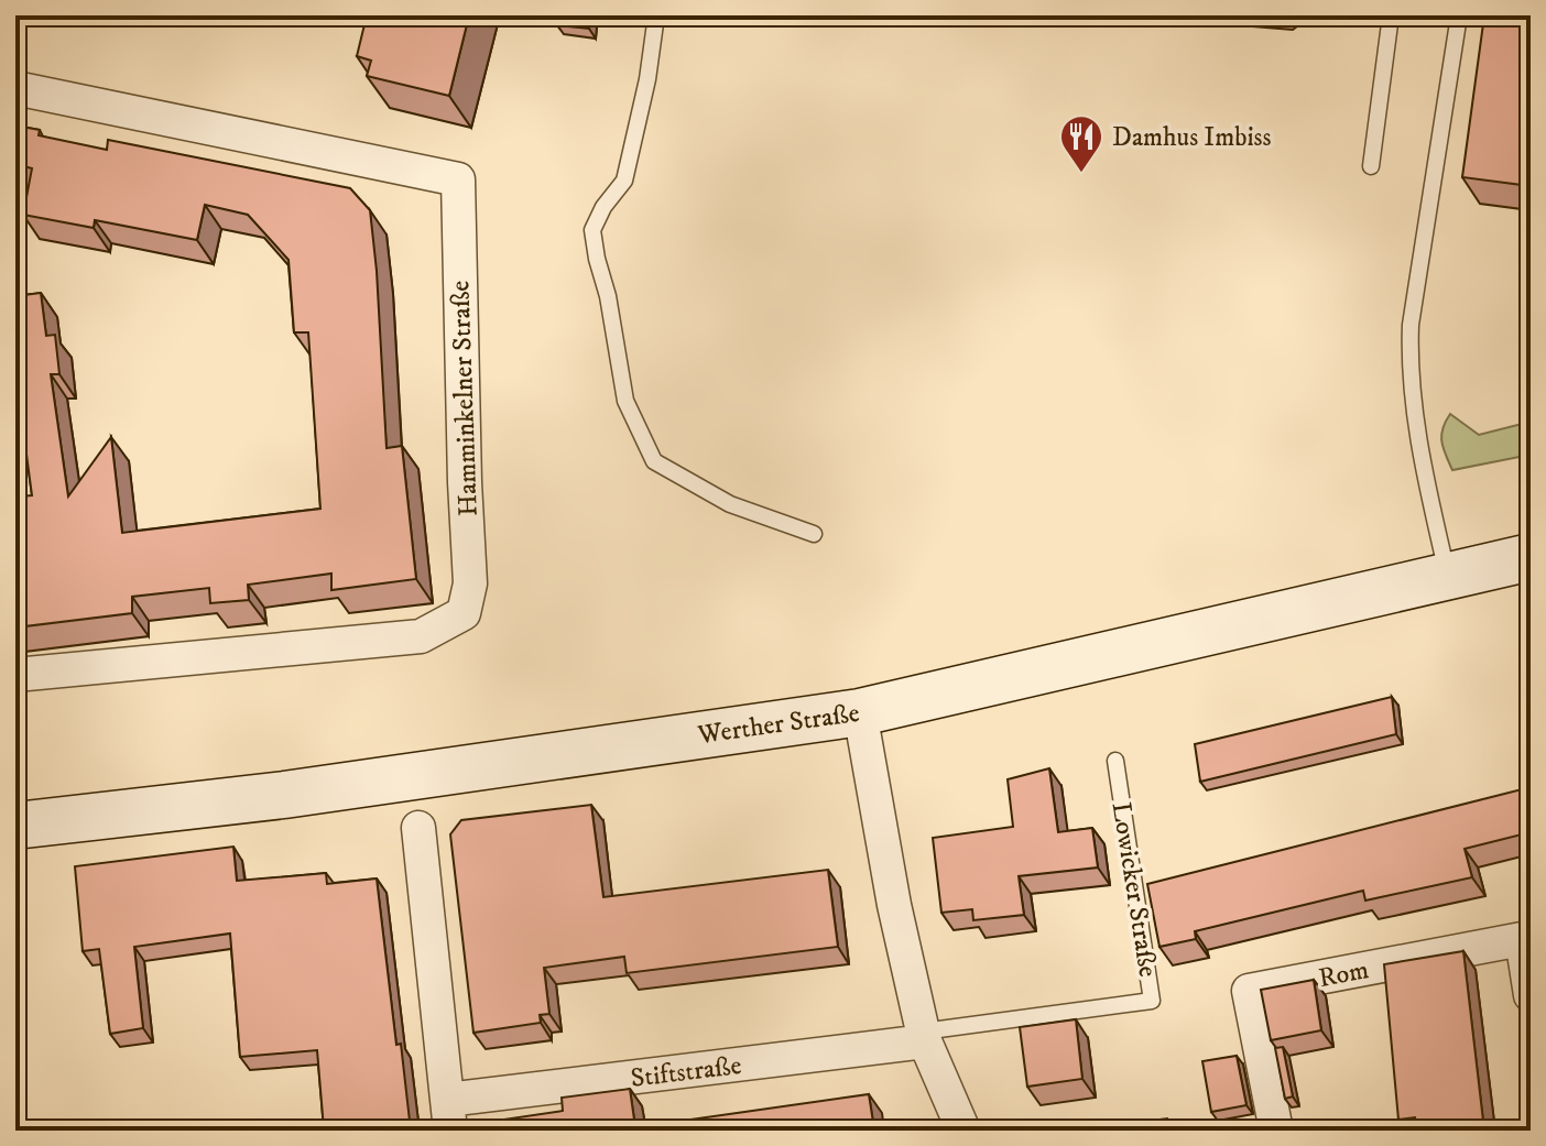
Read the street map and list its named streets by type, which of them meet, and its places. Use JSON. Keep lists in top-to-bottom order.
{
  "streets": {
    "main road": ["Werther Straße"],
    "street": ["Hamminkelner Straße", "Rom", "Stiftstraße"],
    "lane": ["Lowicker Straße"]
  },
  "crossings": [
    ["Lowicker Straße", "Stiftstraße"]
  ],
  "places": {
    "restaurant": ["Damhus Imbiss"]
  }
}
